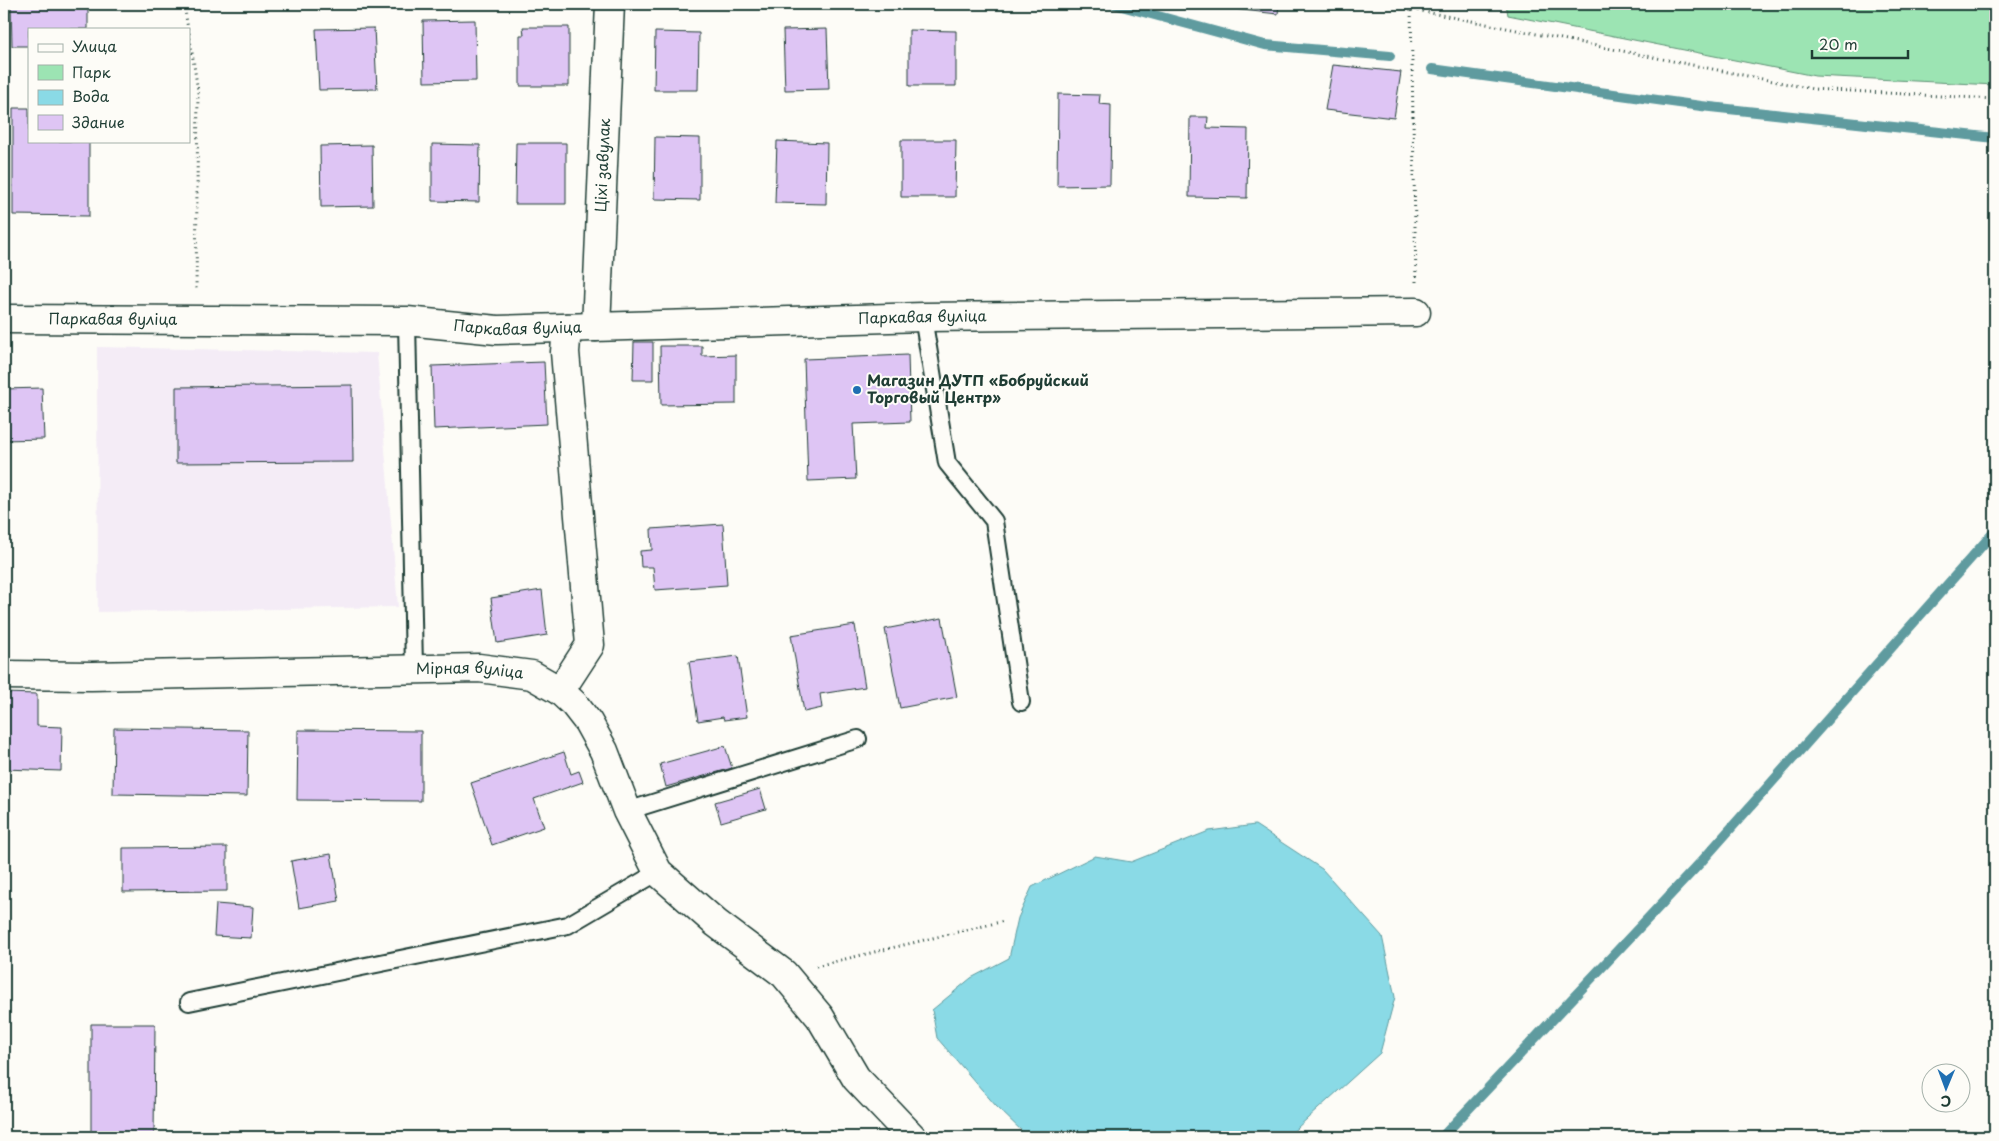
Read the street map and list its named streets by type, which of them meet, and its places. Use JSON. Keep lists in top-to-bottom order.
{
  "streets": {
    "street": ["Ціхі завулак", "Паркавая вуліца", "Мірная вуліца"]
  },
  "crossings": [
    ["Ціхі завулак", "Паркавая вуліца"]
  ],
  "places": ["Магазин ДУТП «Бобруйский Торговый Центр»"],
  "legend": [
    "Улица",
    "Парк",
    "Вода",
    "Здание"
  ],
  "scale_bar": "20 m",
  "north": "bottom"
}
